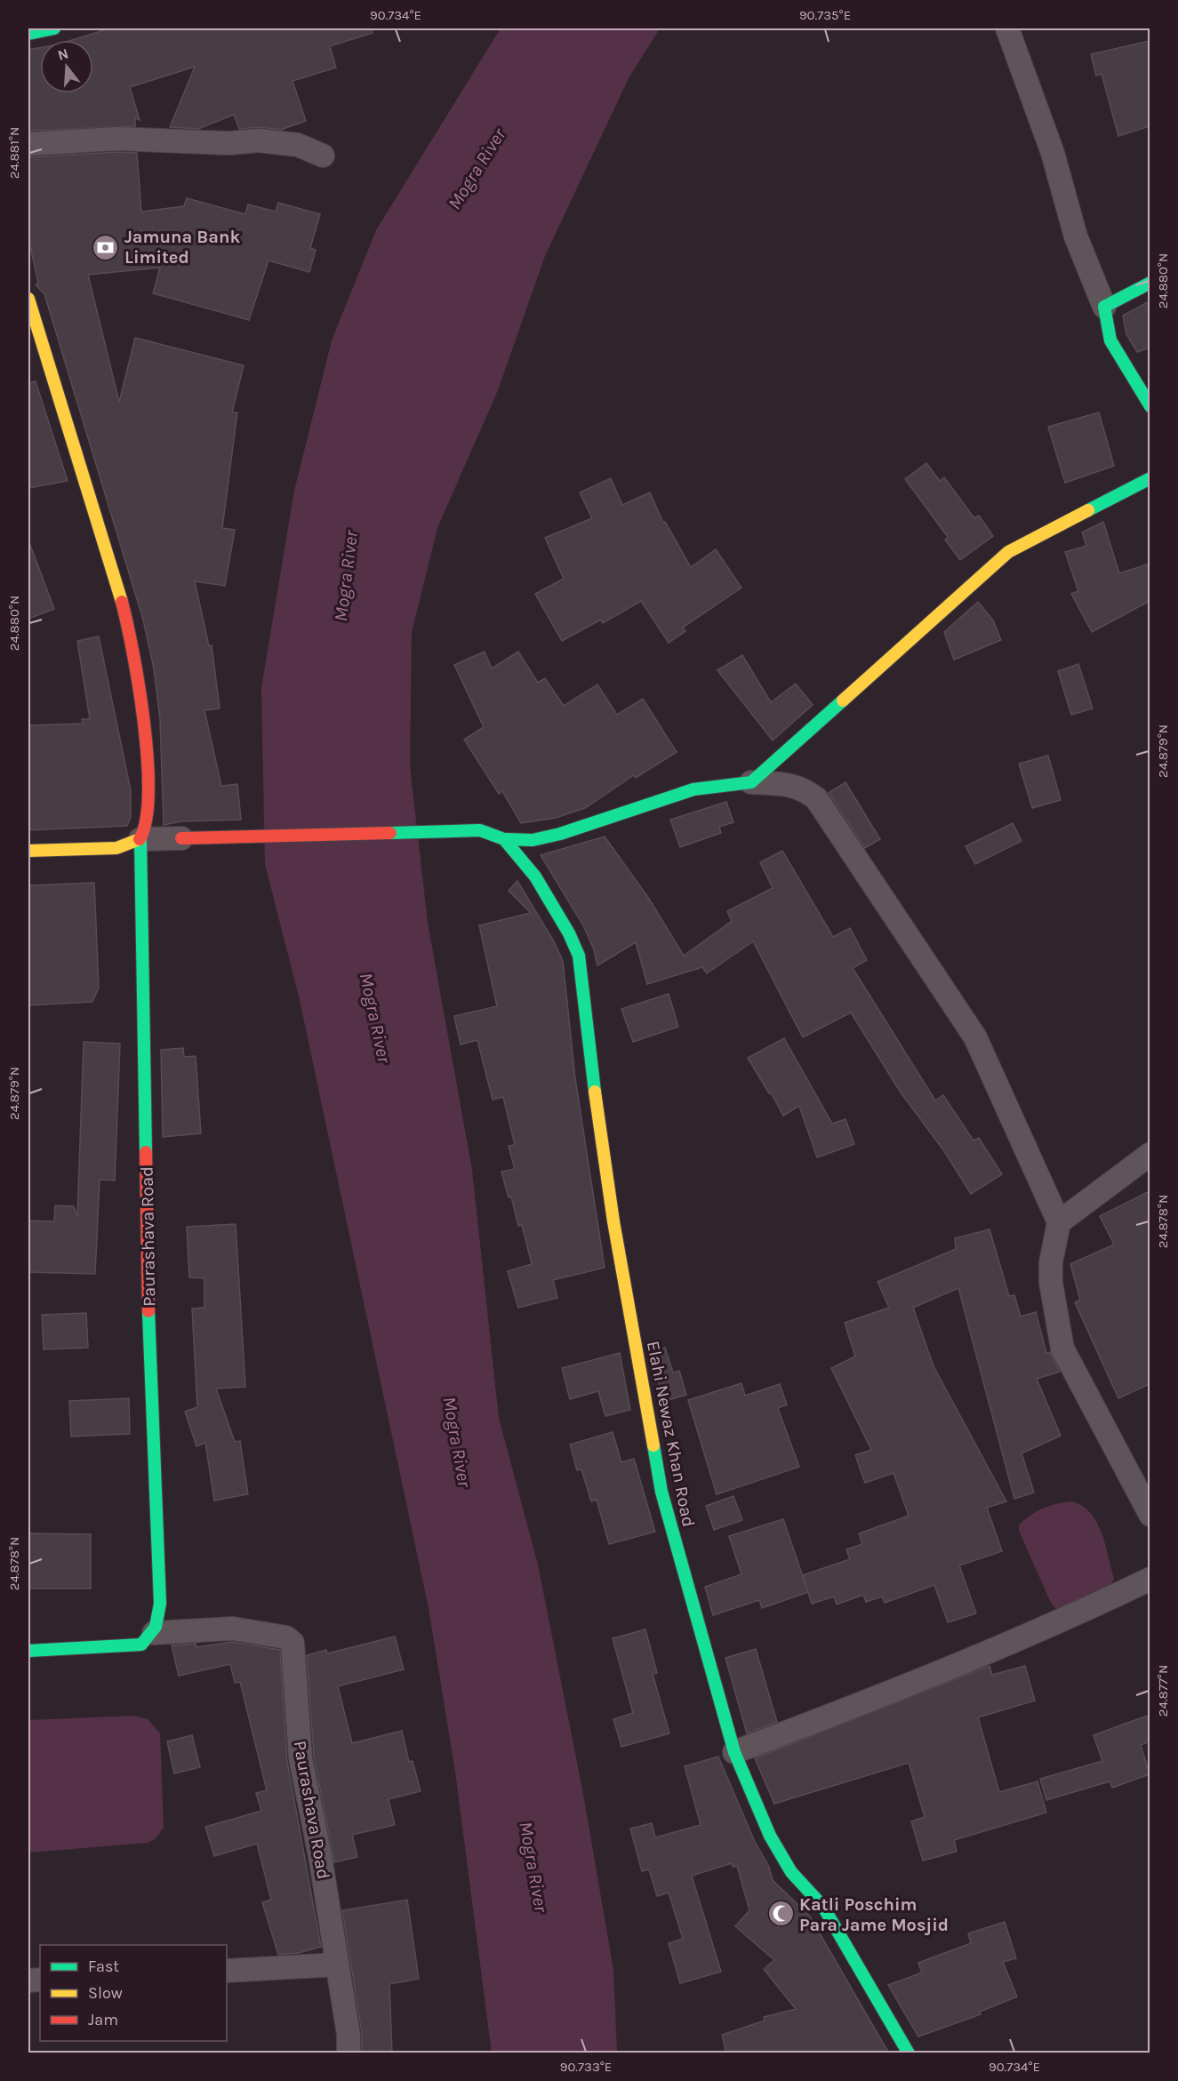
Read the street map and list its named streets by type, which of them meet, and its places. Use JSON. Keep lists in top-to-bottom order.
{
  "streets": {
    "street": ["Paurashava Road", "Elahi Newaz Khan Road"]
  },
  "water": ["Mogra River"],
  "places": {
    "bank": ["Jamuna Bank Limited"],
    "mosque": ["Katli Poschim Para Jame Mosjid"]
  },
  "legend": ["Fast", "Slow", "Jam"],
  "north": "top",
  "coordinates": [
    "90.734°E",
    "90.735°E",
    "24.881°N",
    "24.880°N",
    "24.879°N",
    "24.878°N",
    "24.877°N",
    "90.733°E"
  ]
}
